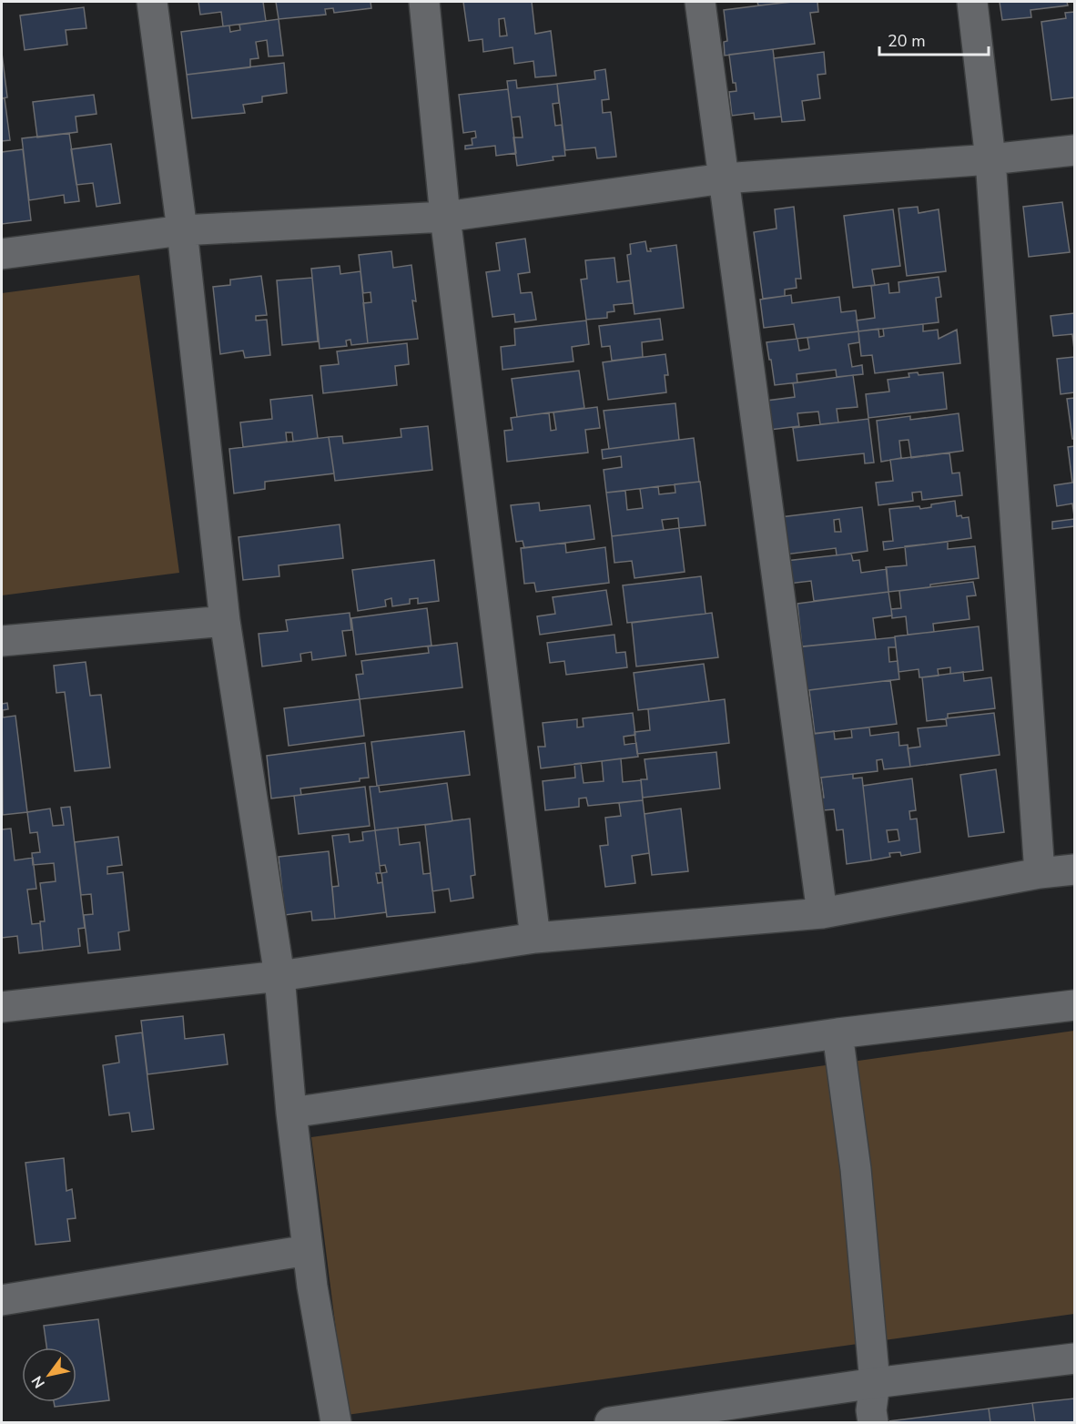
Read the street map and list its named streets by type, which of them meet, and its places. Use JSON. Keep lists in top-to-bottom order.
{
  "scale_bar": "20 m",
  "north": "bottom left"
}
